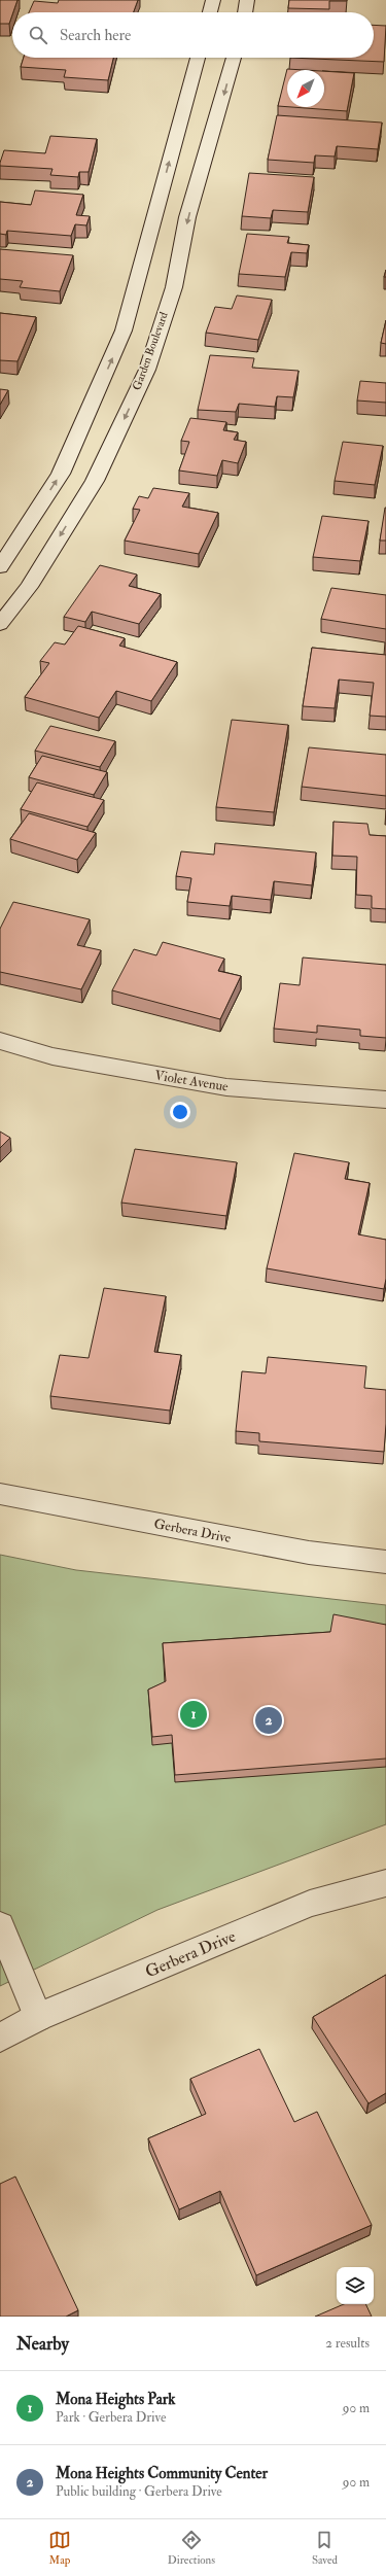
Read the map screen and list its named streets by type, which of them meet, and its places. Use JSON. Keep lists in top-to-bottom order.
{
  "streets": {
    "street": ["Garden Boulevard", "Violet Avenue", "Gerbera Drive"]
  },
  "north": "bottom left",
  "page": {
    "search": "Search here",
    "pins": ["1", "2"],
    "heading": ["Nearby", "2 results"],
    "list": [
      {
        "mark": "1",
        "name": "Mona Heights Park",
        "note": "Park · Gerbera Drive",
        "value": "90 m"
      },
      {
        "mark": "2",
        "name": "Mona Heights Community Center",
        "note": "Public building · Gerbera Drive",
        "value": "90 m"
      }
    ],
    "nav": ["Map", "Directions", "Saved"]
  }
}
